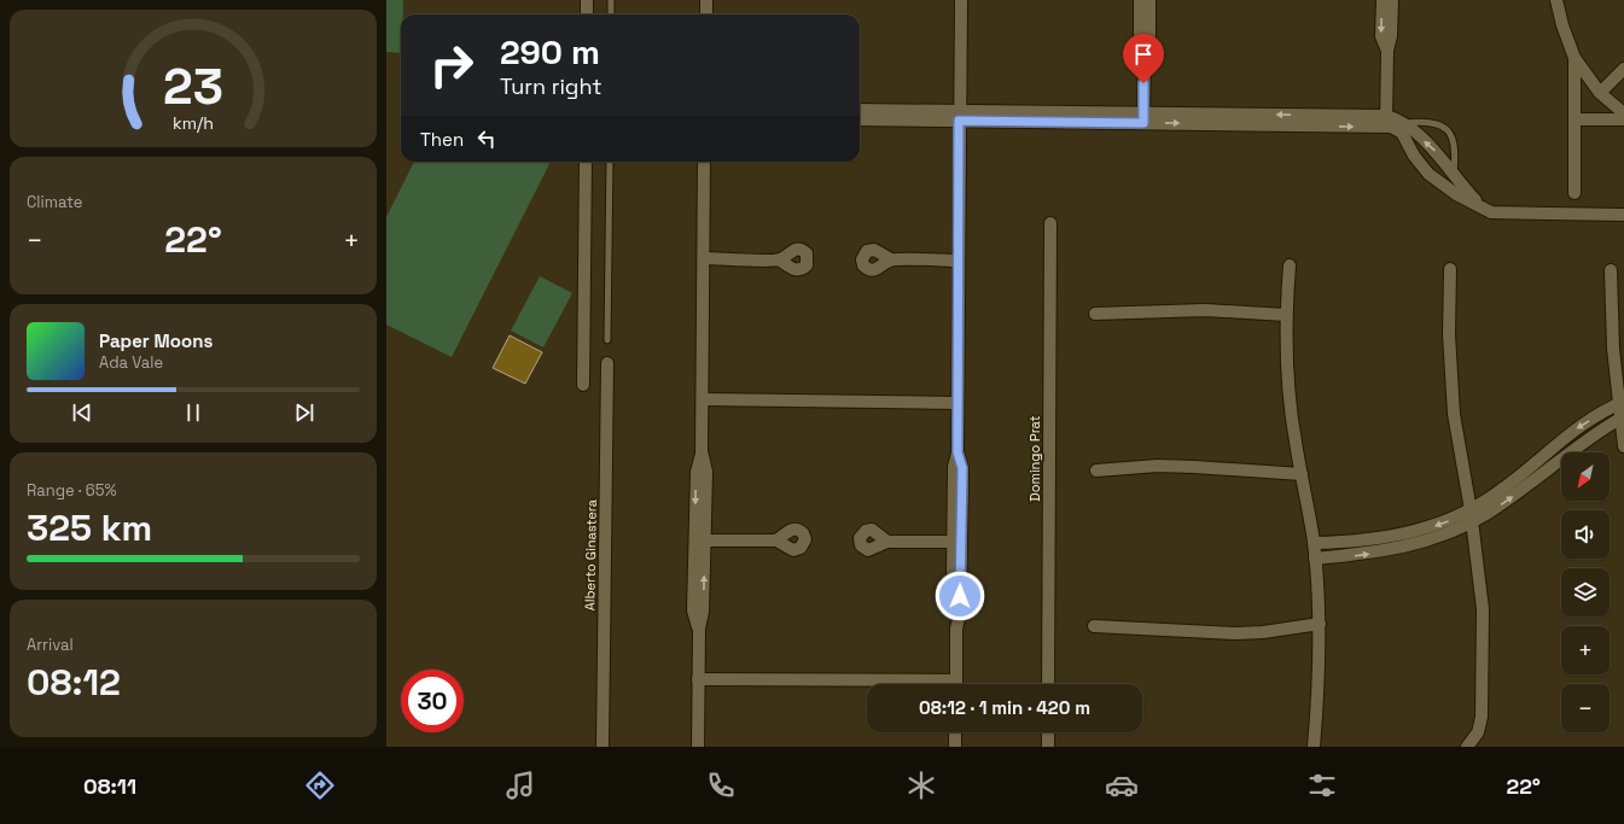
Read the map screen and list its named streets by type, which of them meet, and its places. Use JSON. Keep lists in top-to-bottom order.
{
  "streets": {
    "street": ["Domingo Prat", "Alberto Ginastera"]
  },
  "north": "bottom left",
  "page": {
    "turn": ["290 m", "Turn right"],
    "then": "Then",
    "tile": [
      "Climate",
      ["Range · 65%", "325 km"],
      ["Arrival", "08:12"]
    ],
    "heat": ["−", "22°", "+"],
    "song": ["Paper Moons", "Ada Vale"],
    "map_buttons": ["+", "−"],
    "limit": "30",
    "trip": "08:12 · 1 min · 420 m",
    "tabs": ["08:11", "22°"],
    "gauge": ["23", "km/h"]
  }
}
